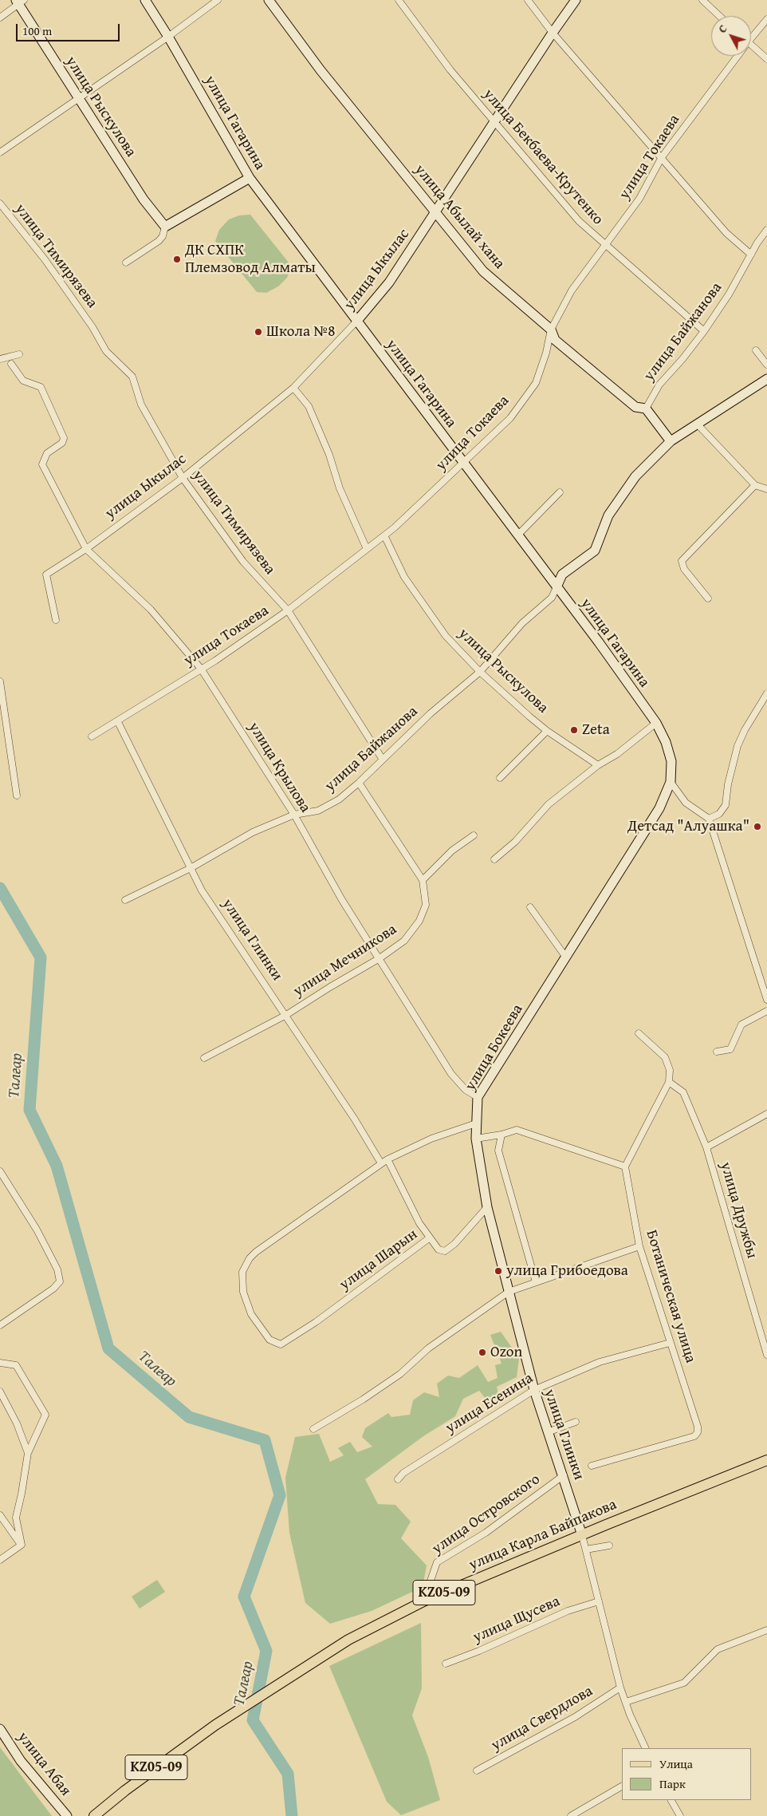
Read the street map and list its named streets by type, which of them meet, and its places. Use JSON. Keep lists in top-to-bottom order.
{
  "streets": {
    "main road": ["улица Карла Байпакова", "KZ05-09"],
    "street": [
      "улица Рыскулова",
      "улица Гагарина",
      "улица Бекбаева-Крутенко",
      "улица Токаева",
      "улица Абылай хана",
      "улица Тимирязева",
      "улица Ыкылас",
      "улица Байжанова",
      "улица Крылова",
      "улица Глинки",
      "улица Мечникова",
      "улица Бокеева",
      "улица Дружбы",
      "улица Шарын",
      "Ботаническая улица",
      "улица Есенина",
      "улица Островского",
      "улица Щусева",
      "улица Свердлова",
      "улица Абая"
    ]
  },
  "crossings": [
    ["улица Рыскулова", "улица Токаева"],
    ["улица Рыскулова", "улица Байжанова"],
    ["улица Гагарина", "улица Токаева"],
    ["улица Гагарина", "улица Ыкылас"],
    ["улица Гагарина", "улица Байжанова"],
    ["улица Гагарина", "улица Бокеева"],
    ["улица Бекбаева-Крутенко", "улица Токаева"],
    ["улица Бекбаева-Крутенко", "улица Ыкылас"],
    ["улица Бекбаева-Крутенко", "улица Байжанова"],
    ["улица Токаева", "улица Абылай хана"],
    ["улица Токаева", "улица Тимирязева"],
    ["улица Токаева", "улица Крылова"],
    ["улица Токаева", "улица Глинки"],
    ["улица Абылай хана", "улица Ыкылас"],
    ["улица Абылай хана", "улица Байжанова"],
    ["улица Тимирязева", "улица Ыкылас"],
    ["улица Тимирязева", "улица Байжанова"],
    ["улица Ыкылас", "улица Крылова"],
    ["улица Байжанова", "улица Крылова"],
    ["улица Байжанова", "улица Глинки"],
    ["улица Байжанова", "улица Мечникова"],
    ["улица Крылова", "улица Мечникова"],
    ["улица Крылова", "улица Бокеева"],
    ["улица Глинки", "улица Мечникова"],
    ["улица Глинки", "улица Бокеева"],
    ["улица Глинки", "улица Шарын"],
    ["улица Глинки", "улица Есенина"],
    ["улица Глинки", "улица Островского"],
    ["улица Глинки", "улица Карла Байпакова"],
    ["улица Глинки", "улица Щусева"],
    ["улица Глинки", "улица Свердлова"],
    ["Ботаническая улица", "улица Есенина"],
    ["улица Островского", "улица Карла Байпакова"]
  ],
  "water": ["Талғар"],
  "places": [
    "ДК СХПК Племзовод Алматы",
    "Школа №8",
    "Zeta",
    "Детсад \"Алуашка\"",
    "улица Грибоедова",
    "Ozon"
  ],
  "legend": ["Улица", "Парк"],
  "scale_bar": "100 m",
  "north": "top left"
}
